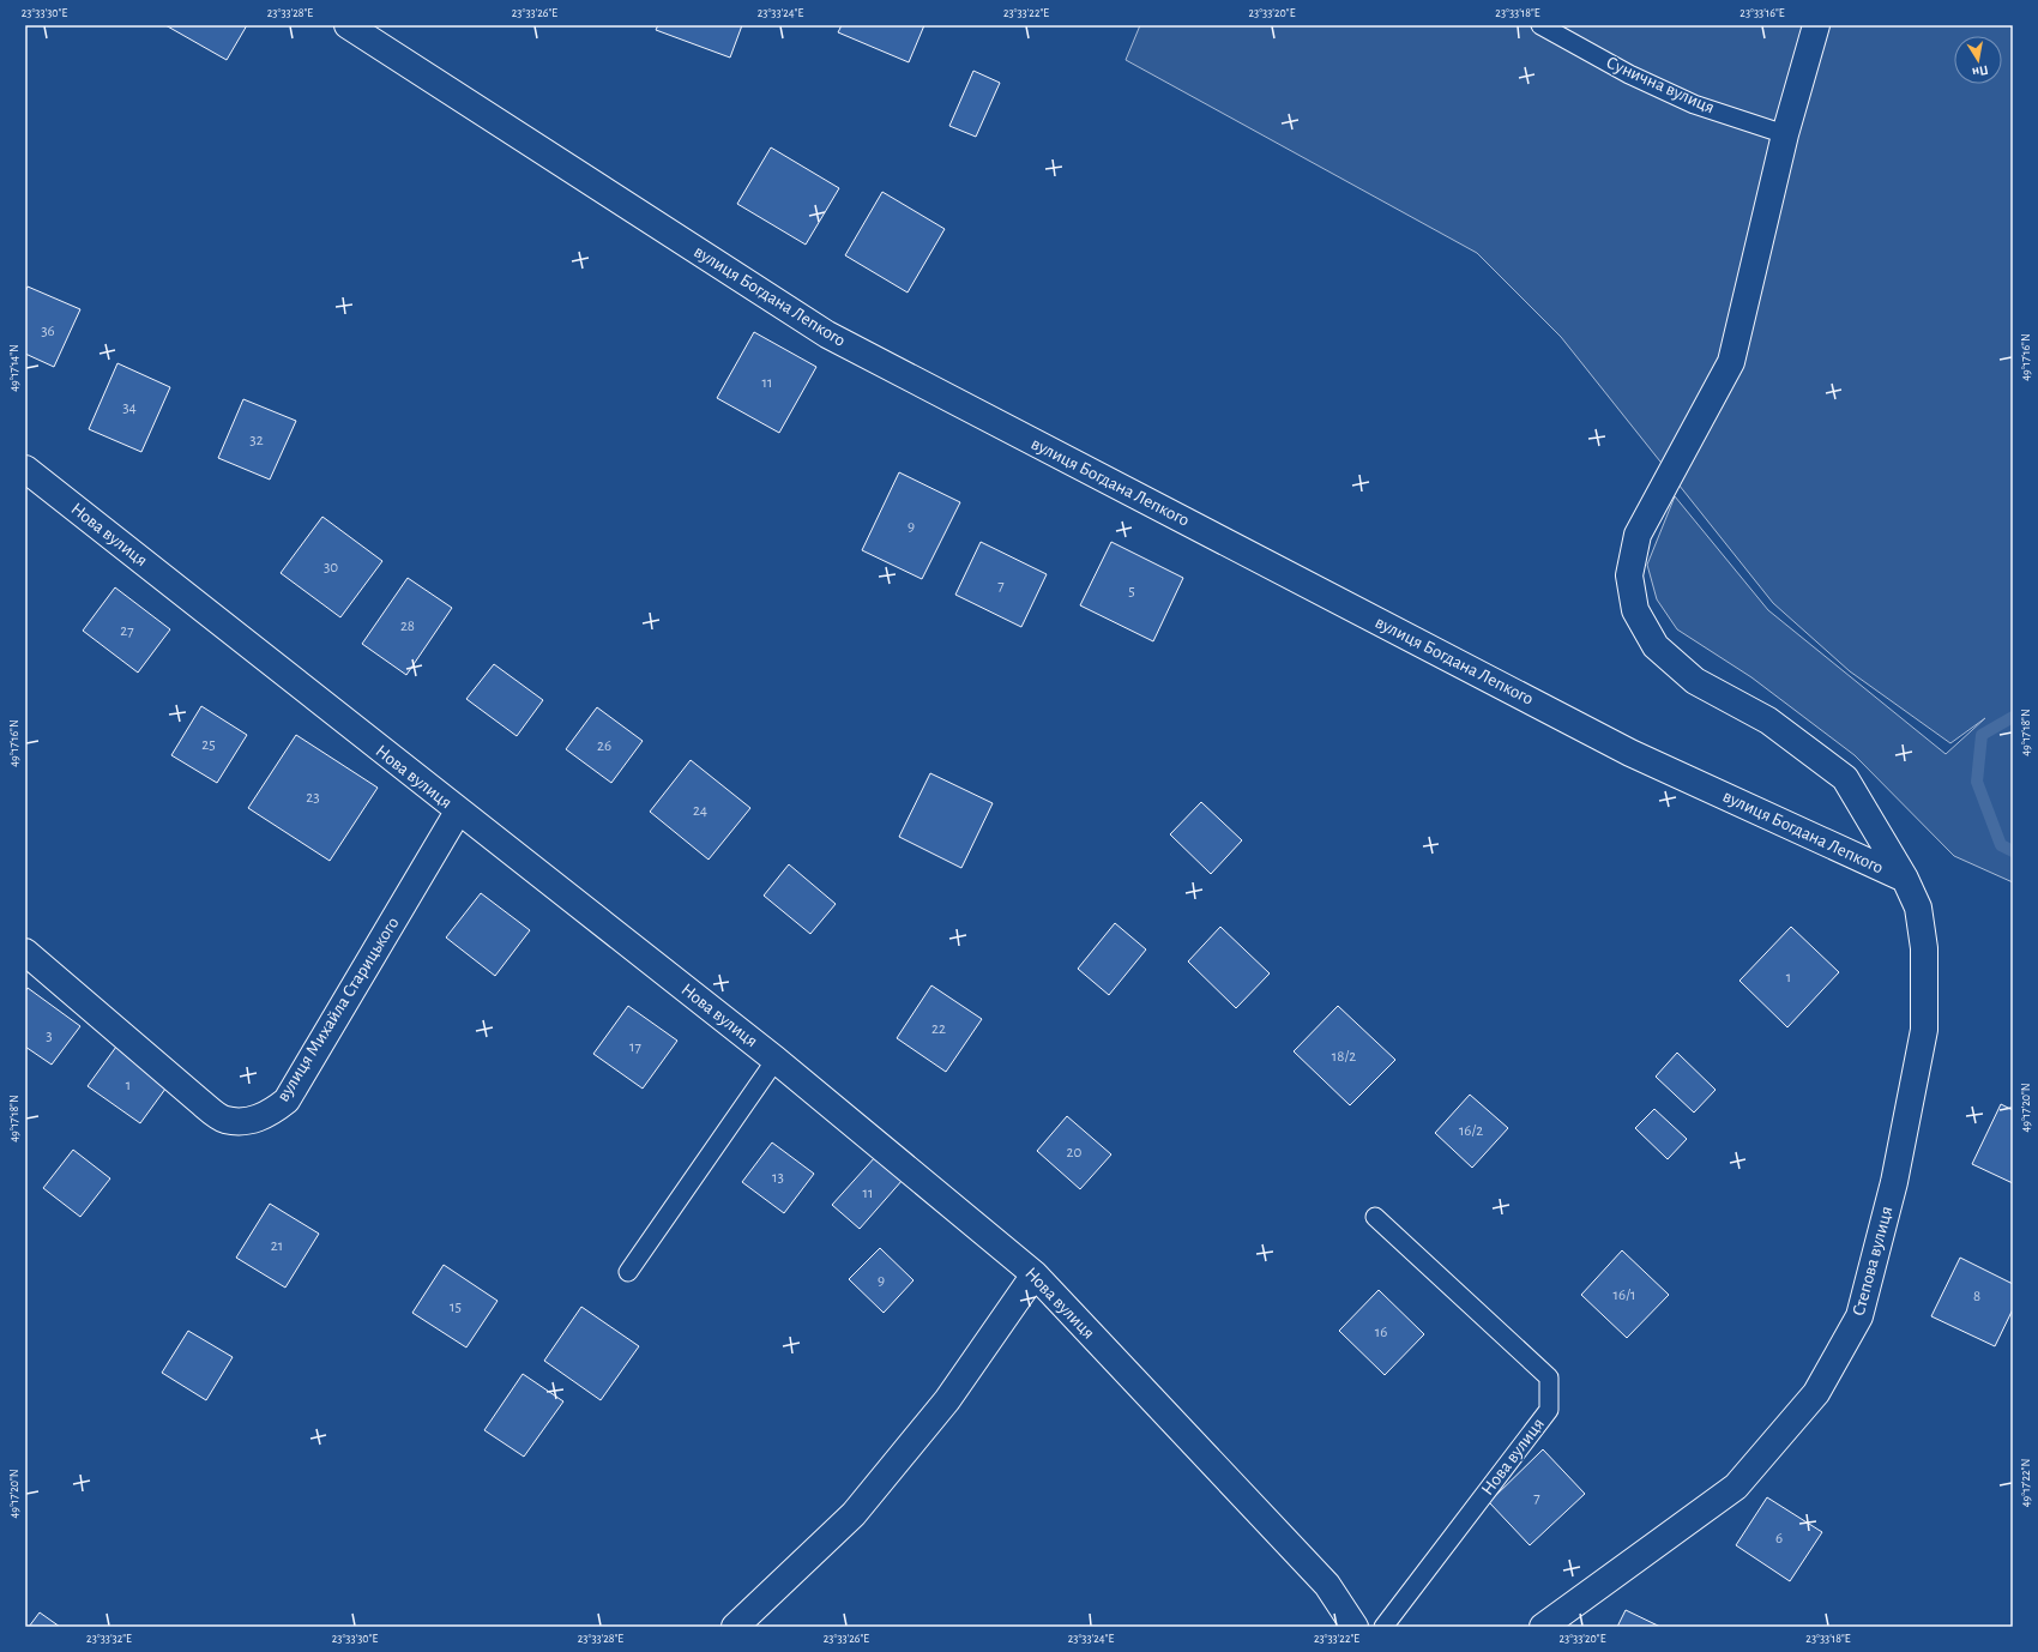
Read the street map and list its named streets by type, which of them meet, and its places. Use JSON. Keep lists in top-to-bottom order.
{
  "streets": {
    "street": [
      "вулиця Богдана Лепкого",
      "Нова вулиця",
      "вулиця Михайла Старицького",
      "Степова вулиця"
    ],
    "lane": ["Сунична вулиця"]
  },
  "crossings": [
    ["Сунична вулиця", "Степова вулиця"],
    ["вулиця Богдана Лепкого", "Степова вулиця"],
    ["Нова вулиця", "вулиця Михайла Старицького"]
  ],
  "house_numbers": [
    "36",
    "11",
    "34",
    "32",
    "9",
    "30",
    "7",
    "5",
    "28",
    "27",
    "25",
    "26",
    "23",
    "24",
    "1",
    "22",
    "3",
    "17",
    "18/2",
    "1",
    "16/2",
    "20",
    "13",
    "11",
    "21",
    "9",
    "16/1",
    "8",
    "15",
    "16",
    "7",
    "6"
  ],
  "north": "bottom",
  "coordinates": [
    "23°33'30\"E",
    "23°33'28\"E",
    "23°33'26\"E",
    "23°33'24\"E",
    "23°33'22\"E",
    "23°33'20\"E",
    "23°33'18\"E",
    "23°33'16\"E",
    "49°17'16\"N",
    "49°17'14\"N",
    "49°17'18\"N",
    "49°17'20\"N",
    "49°17'22\"N",
    "23°33'32\"E"
  ]
}
